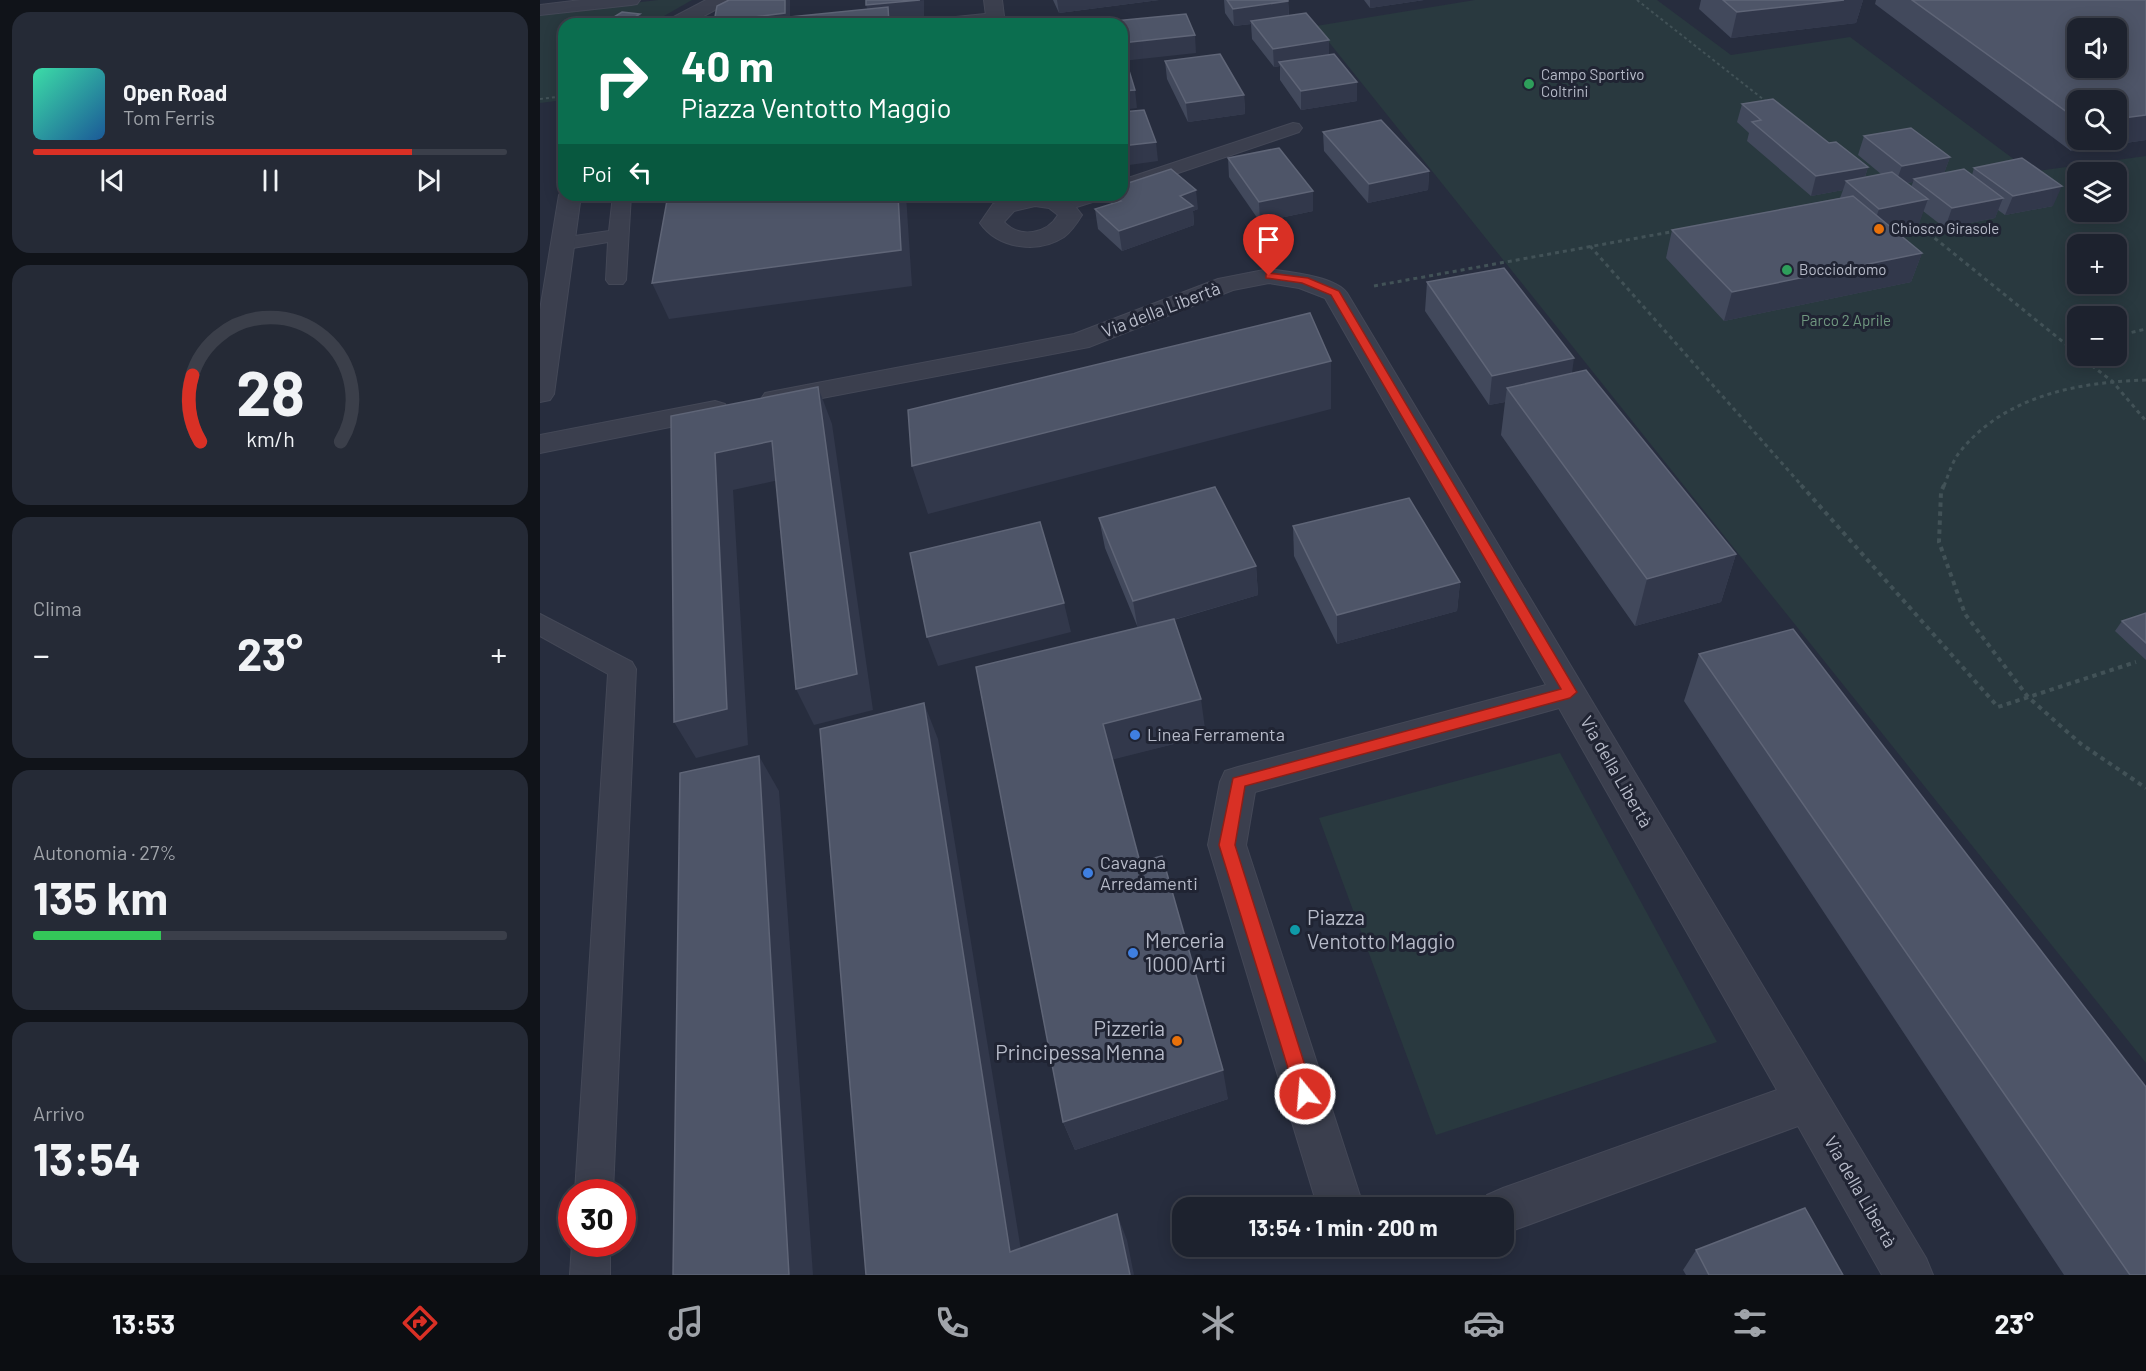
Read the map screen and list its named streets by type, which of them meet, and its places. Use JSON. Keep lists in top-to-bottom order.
{
  "streets": {
    "street": ["Via della Libertà"]
  },
  "parks": ["Parco 2 Aprile"],
  "places": [
    "Campo Sportivo Coltrini",
    "Chiosco Girasole",
    "Bocciodromo",
    "Linea Ferramenta",
    "Cavagna Arredamenti",
    "Piazza Ventotto Maggio",
    "Merceria 1000 Arti",
    "Pizzeria Principessa Menna"
  ],
  "page": {
    "map_buttons": ["+", "−"],
    "turn": ["40 m", "Piazza Ventotto Maggio"],
    "song": ["Open Road", "Tom Ferris"],
    "then": "Poi",
    "tile": [
      "Clima",
      ["Autonomia · 27%", "135 km"],
      ["Arrivo", "13:54"]
    ],
    "heat": ["−", "23°", "+"],
    "limit": "30",
    "trip": "13:54 · 1 min · 200 m",
    "tabs": ["13:53", "23°"],
    "gauge": ["28", "km/h"]
  }
}
